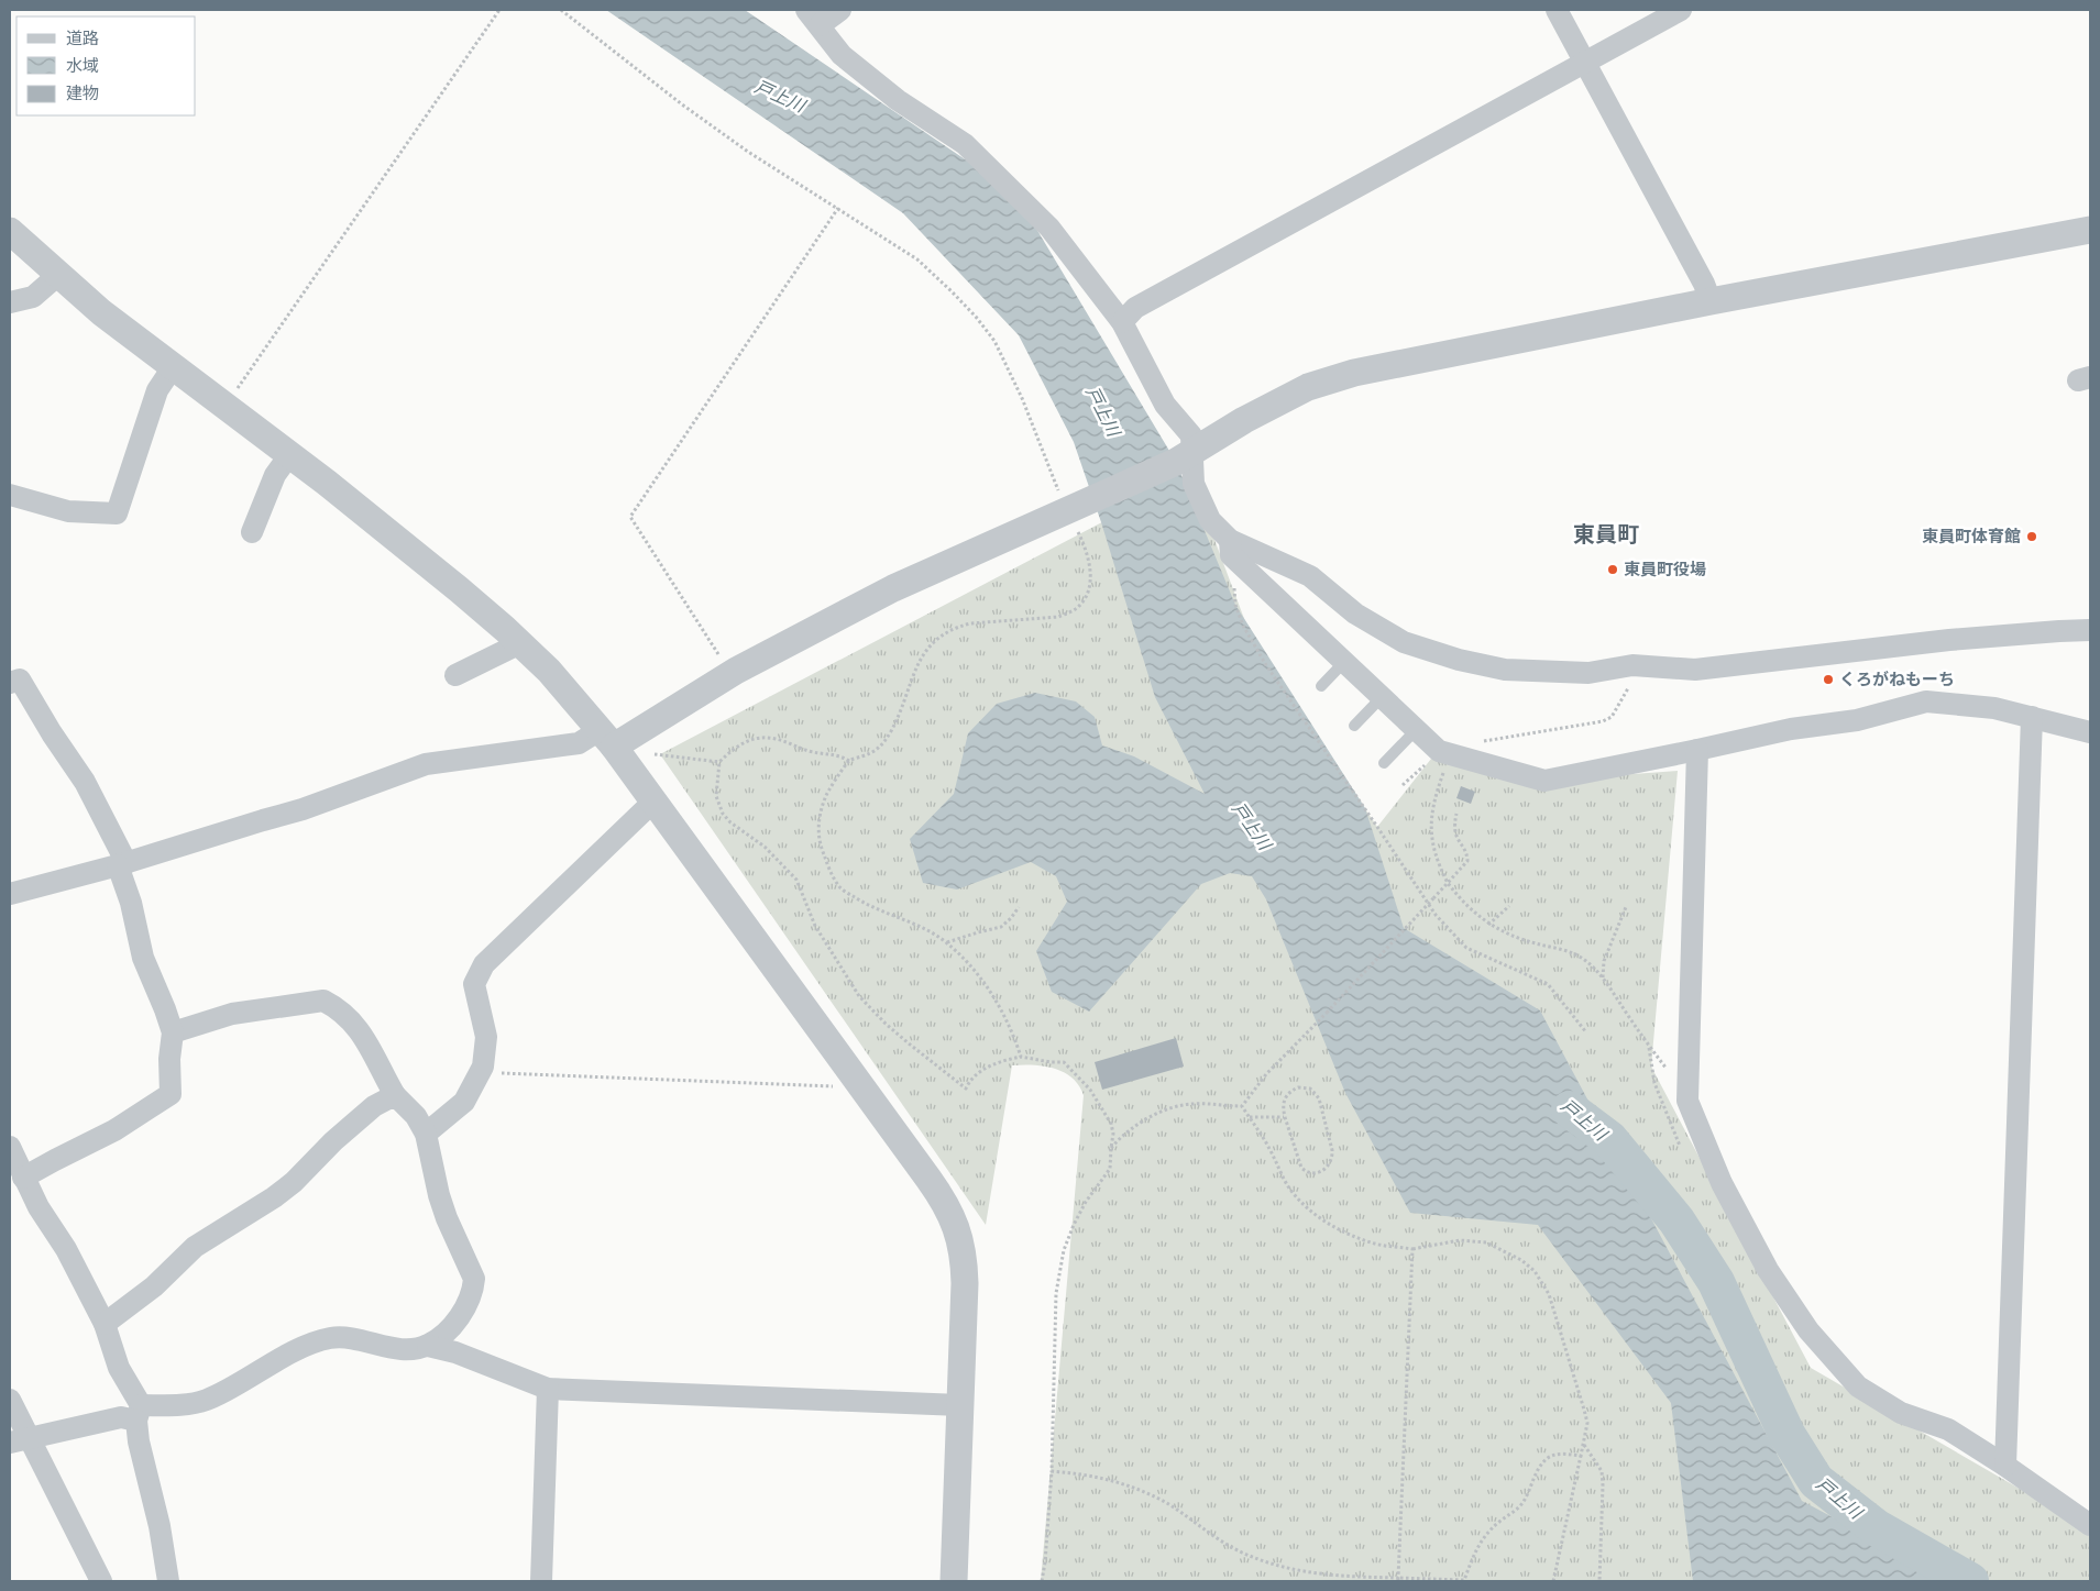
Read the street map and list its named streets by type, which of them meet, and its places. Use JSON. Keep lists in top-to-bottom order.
{
  "districts": ["東員町"],
  "water": ["戸上川"],
  "places": ["東員町体育館", "東員町役場", "くろがねもーち"],
  "legend": ["道路", "水域", "建物"]
}
